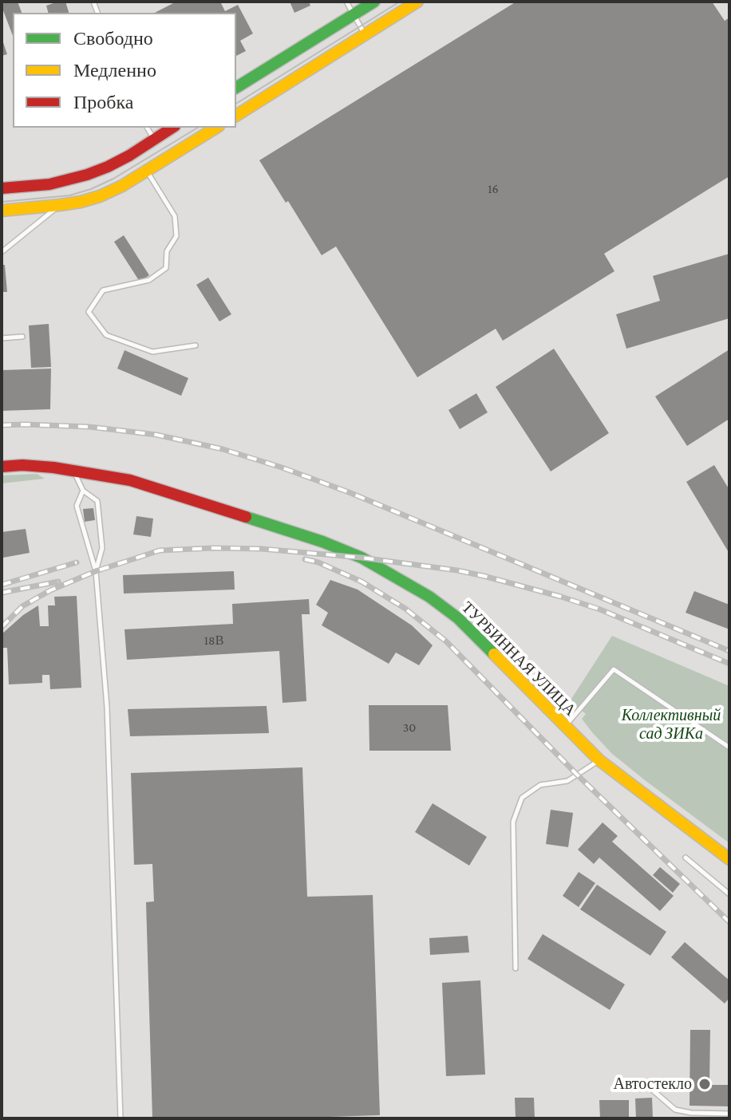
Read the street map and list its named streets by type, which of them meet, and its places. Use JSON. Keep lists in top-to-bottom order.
{
  "streets": {
    "main road": ["ТУРБИННАЯ УЛИЦА"]
  },
  "parks": ["Коллективный сад ЗИКа"],
  "places": ["Автостекло"],
  "house_numbers": ["16", "18В", "30"],
  "legend": ["Свободно", "Медленно", "Пробка"]
}
